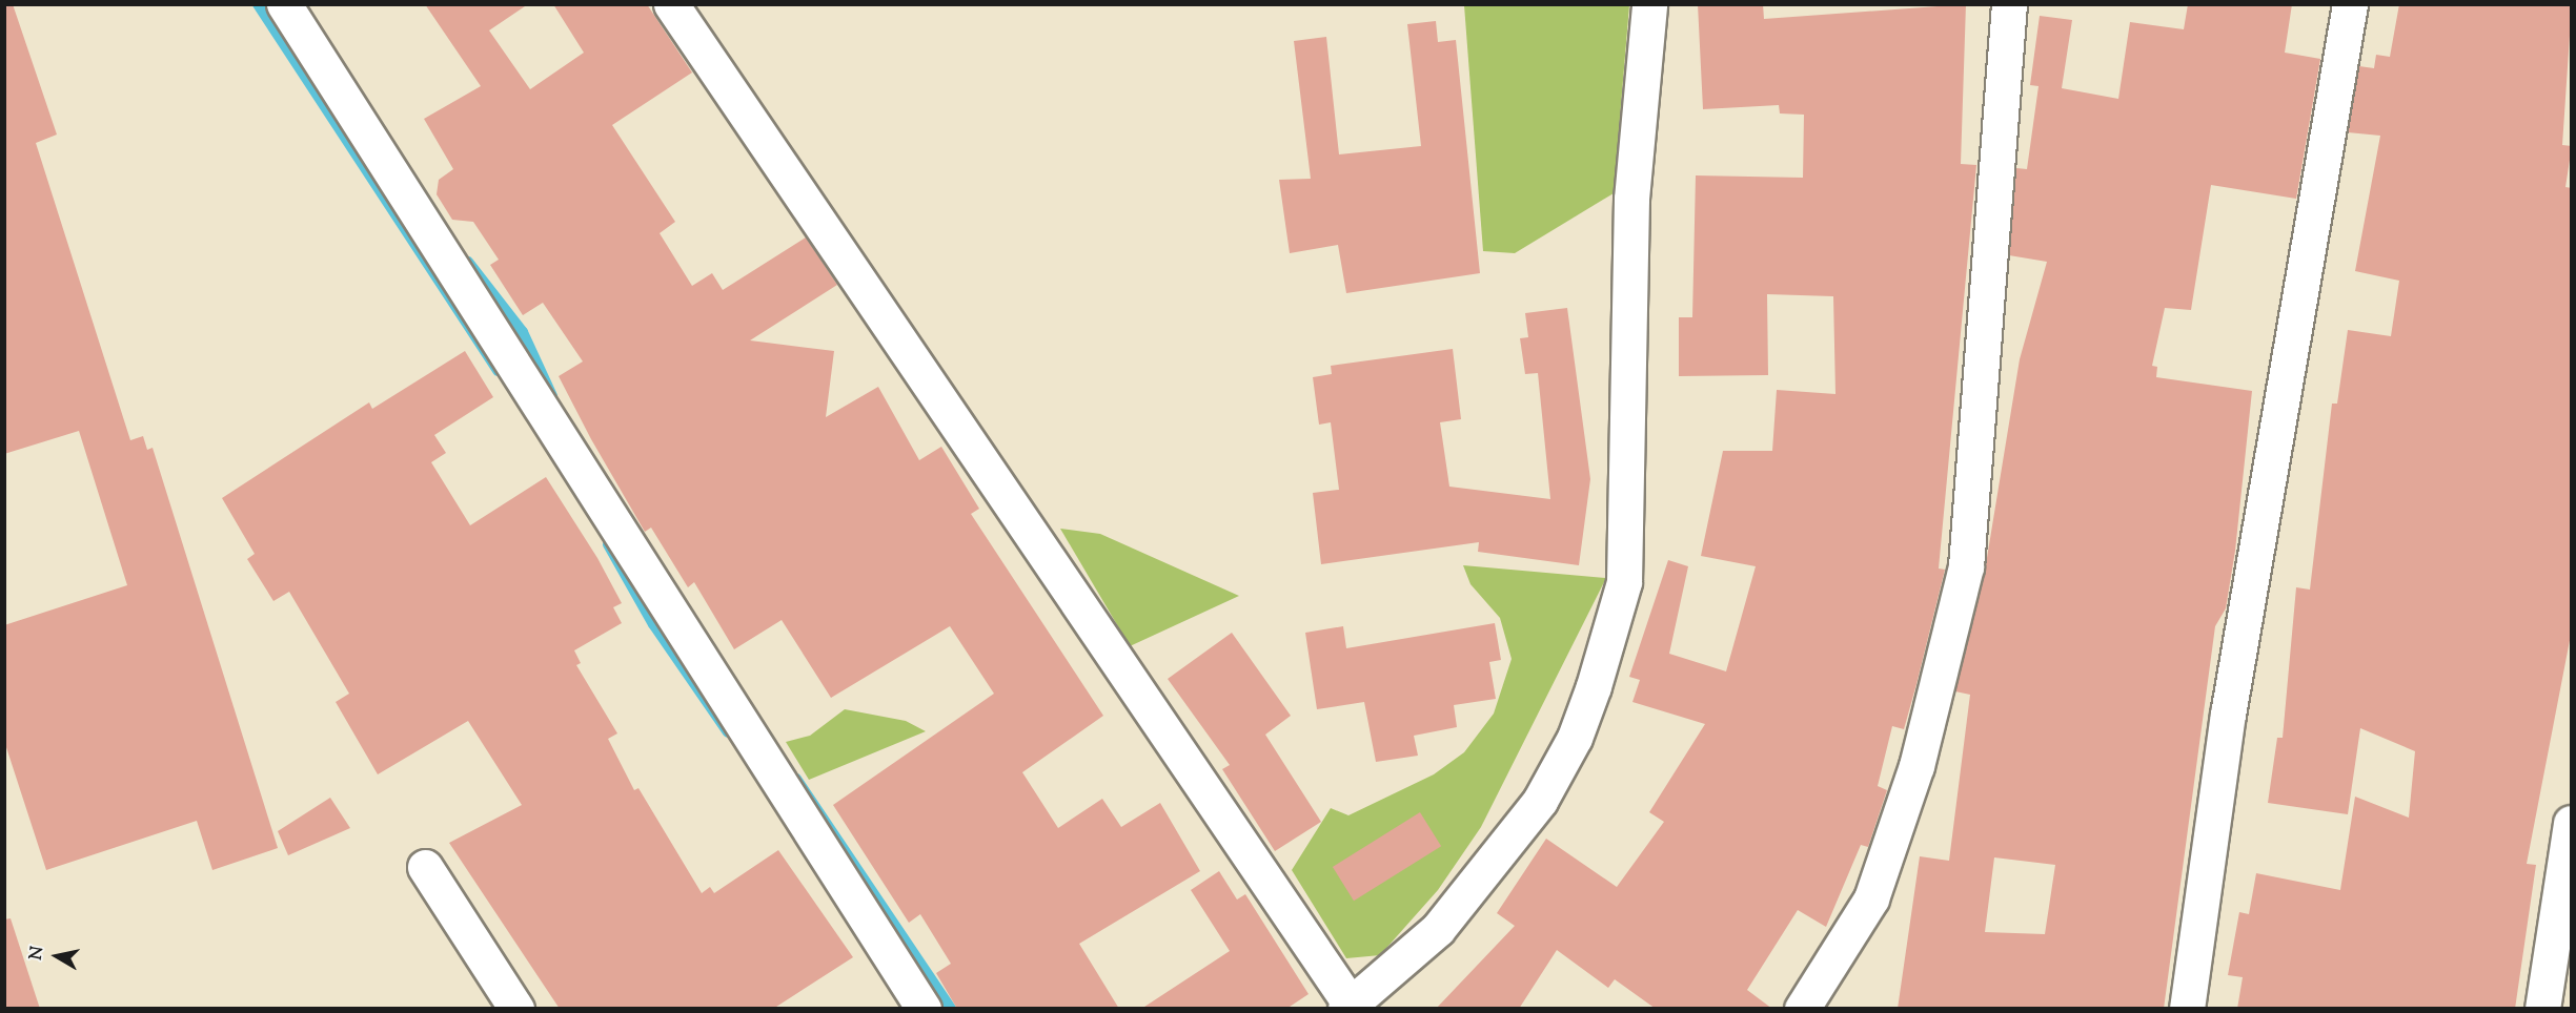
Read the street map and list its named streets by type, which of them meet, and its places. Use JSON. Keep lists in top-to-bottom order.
{
  "north": "left"
}
